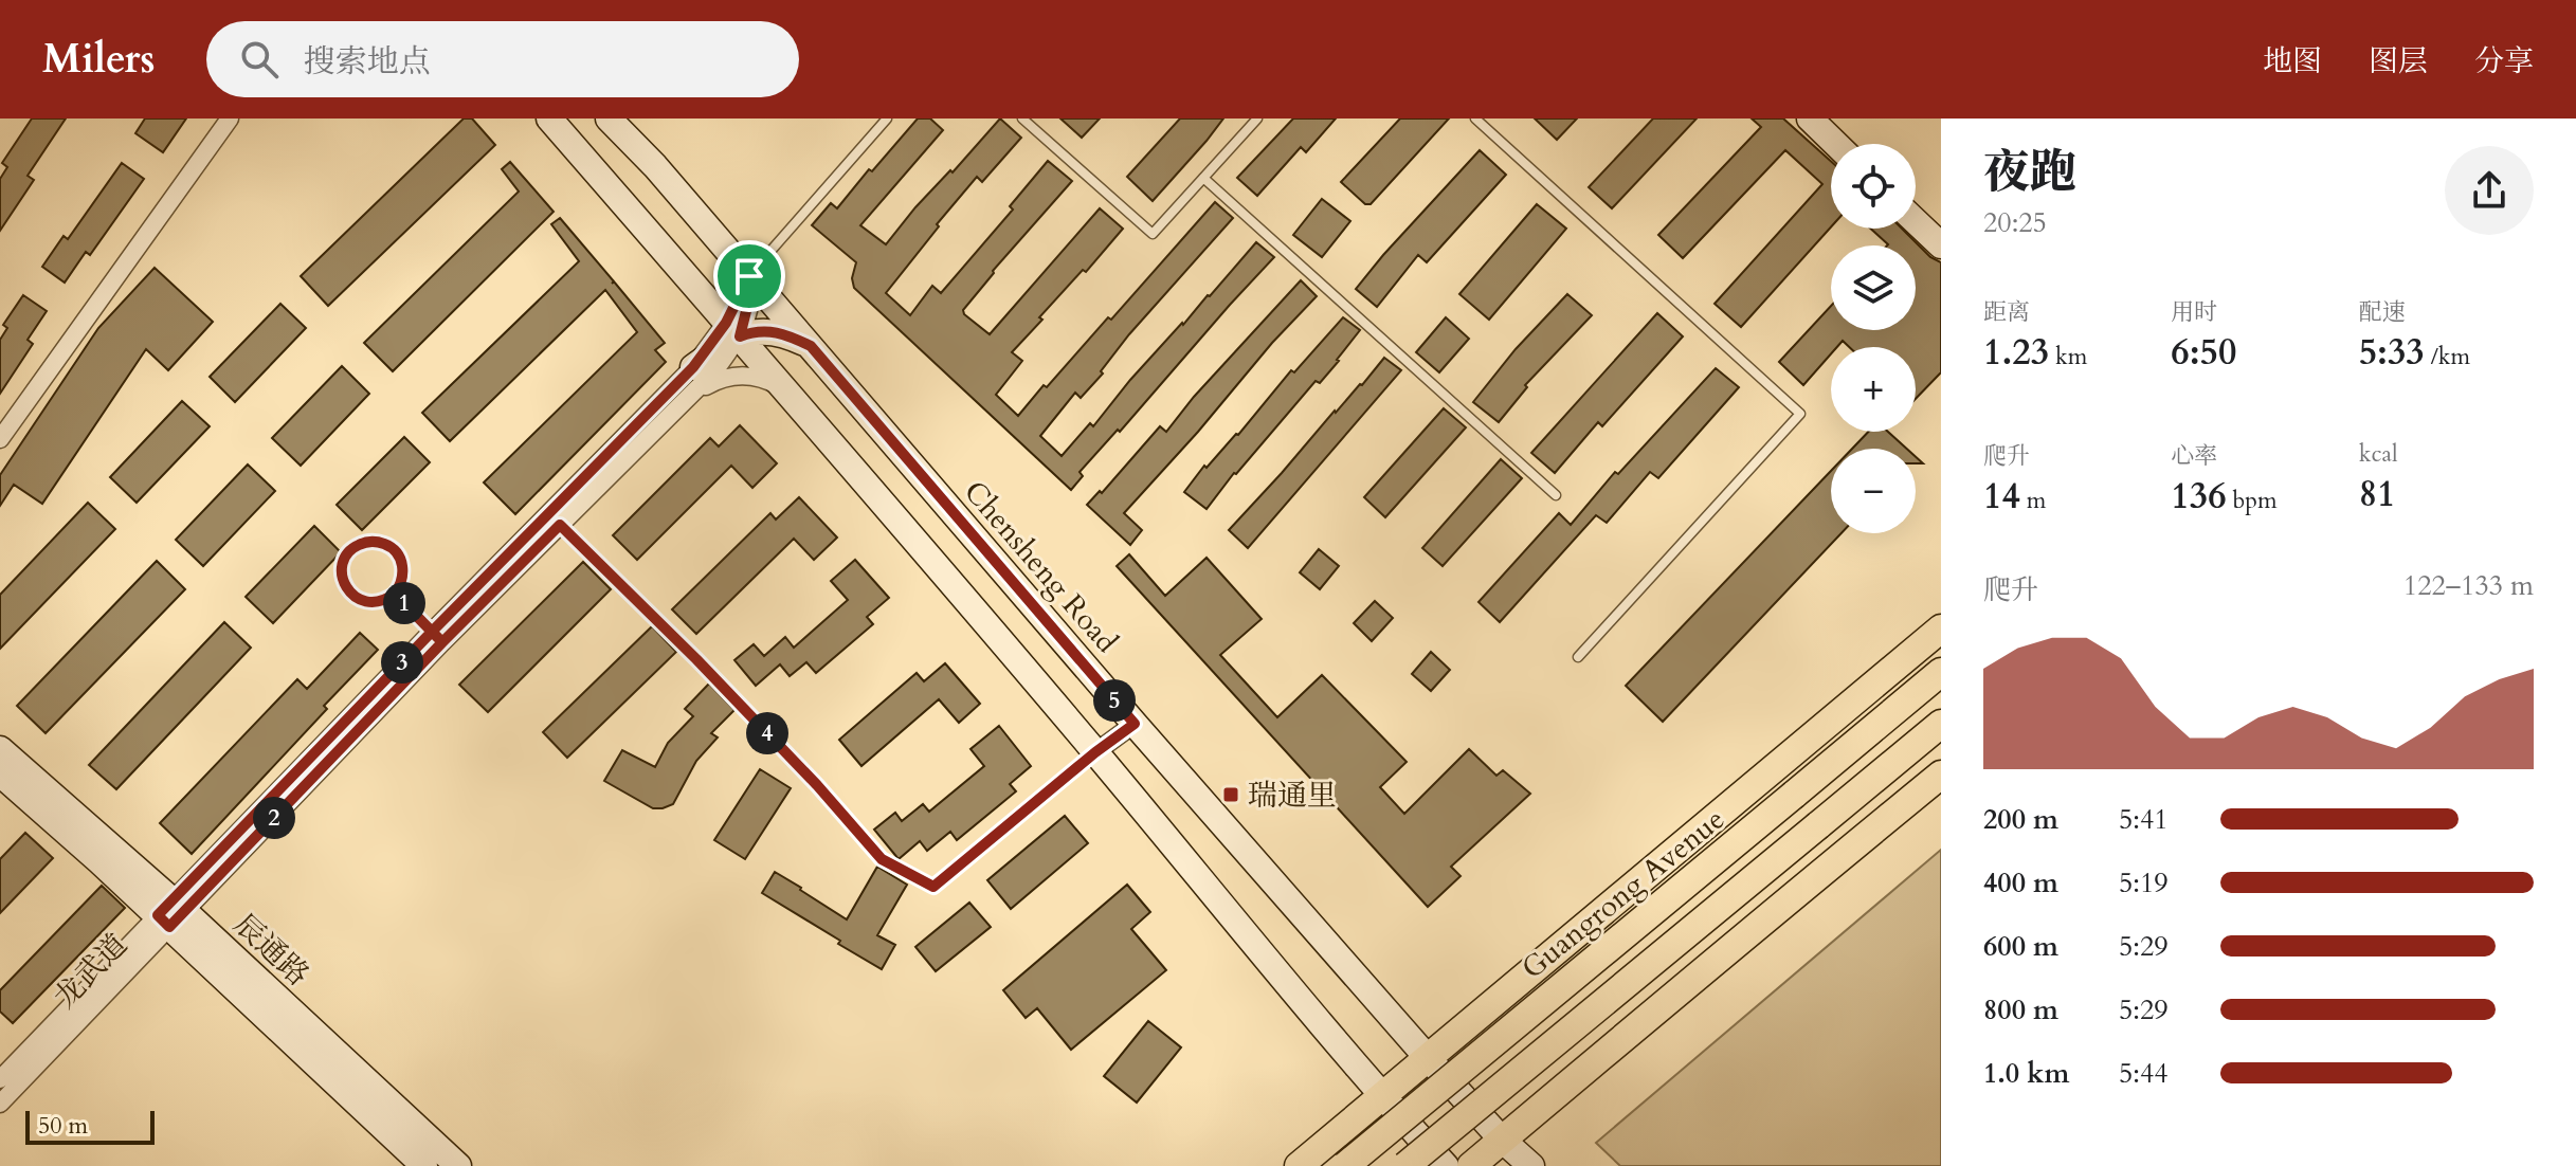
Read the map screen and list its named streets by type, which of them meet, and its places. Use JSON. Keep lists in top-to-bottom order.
{
  "streets": {
    "main road": ["Chensheng Road", "Guangrong Avenue", "辰通路"]
  },
  "places": {
    "transit": ["瑞通里"]
  },
  "scale_bar": "50 m",
  "page": {
    "header": "Milers",
    "search": "搜索地点",
    "nav": ["地图", "图层", "分享"],
    "heading": ["夜跑", "20:25"],
    "map_buttons": ["+", "−"],
    "stats": [
      ["距离", "1.23 km"],
      ["用时", "6:50"],
      ["配速", "5:33 /km"],
      ["爬升", "14 m"],
      ["心率", "136 bpm"],
      ["kcal", "81"]
    ],
    "chart": ["爬升", "122–133 m"],
    "pins": [
      "1",
      "3",
      "5",
      "4",
      "2"
    ],
    "list": [
      {
        "name": "200 m",
        "note": "5:41"
      },
      {
        "name": "400 m",
        "note": "5:19"
      },
      {
        "name": "600 m",
        "note": "5:29"
      },
      {
        "name": "800 m",
        "note": "5:29"
      },
      {
        "name": "1.0 km",
        "note": "5:44"
      }
    ],
    "scale": "50 m"
  }
}
